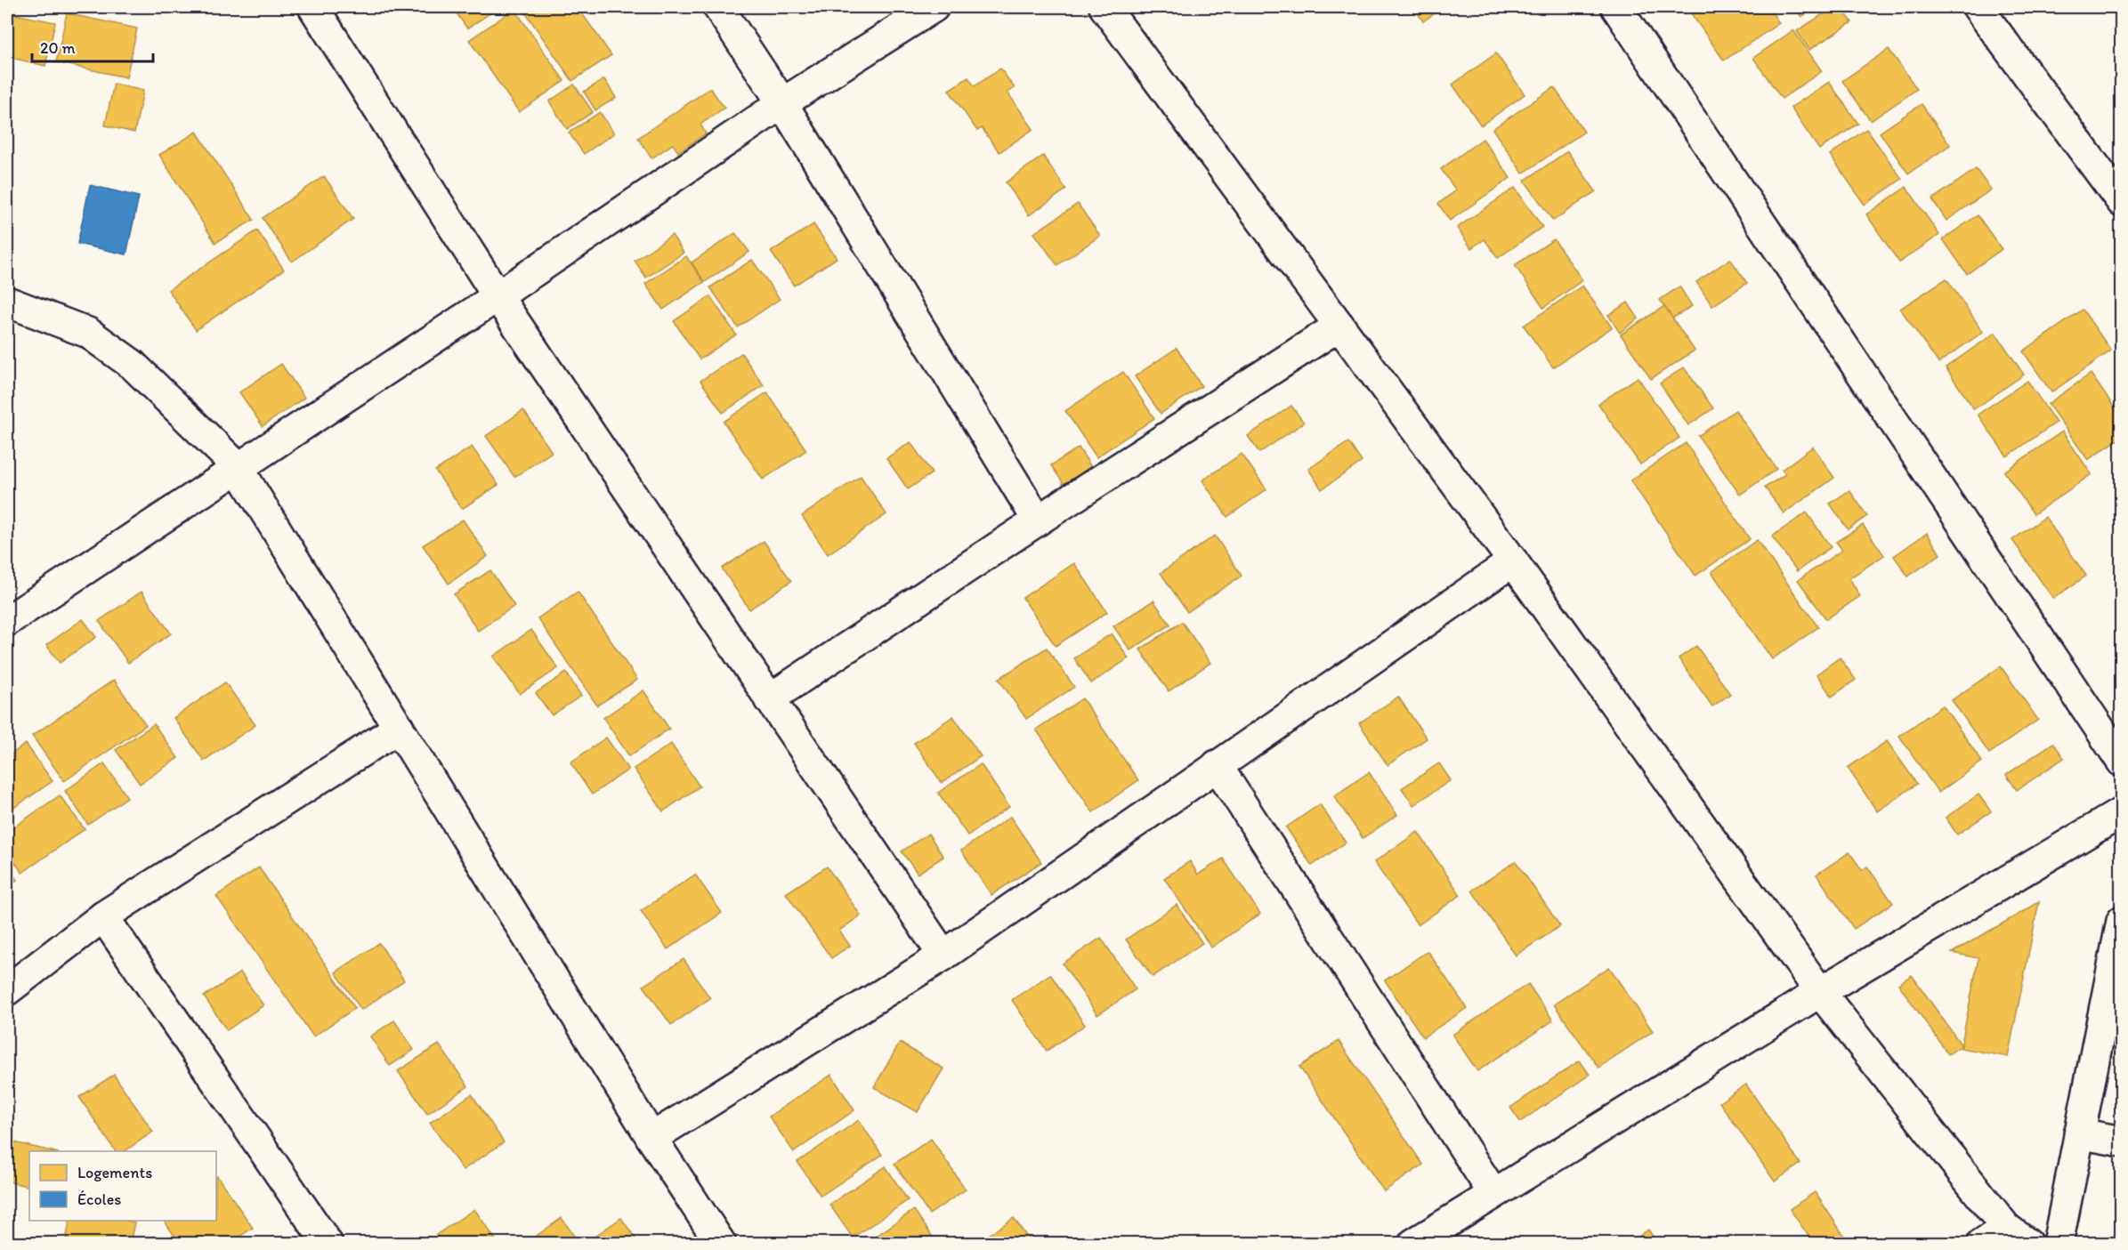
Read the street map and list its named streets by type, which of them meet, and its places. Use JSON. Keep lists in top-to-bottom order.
{
  "legend": ["Logements", "Écoles"],
  "scale_bar": "20 m"
}
